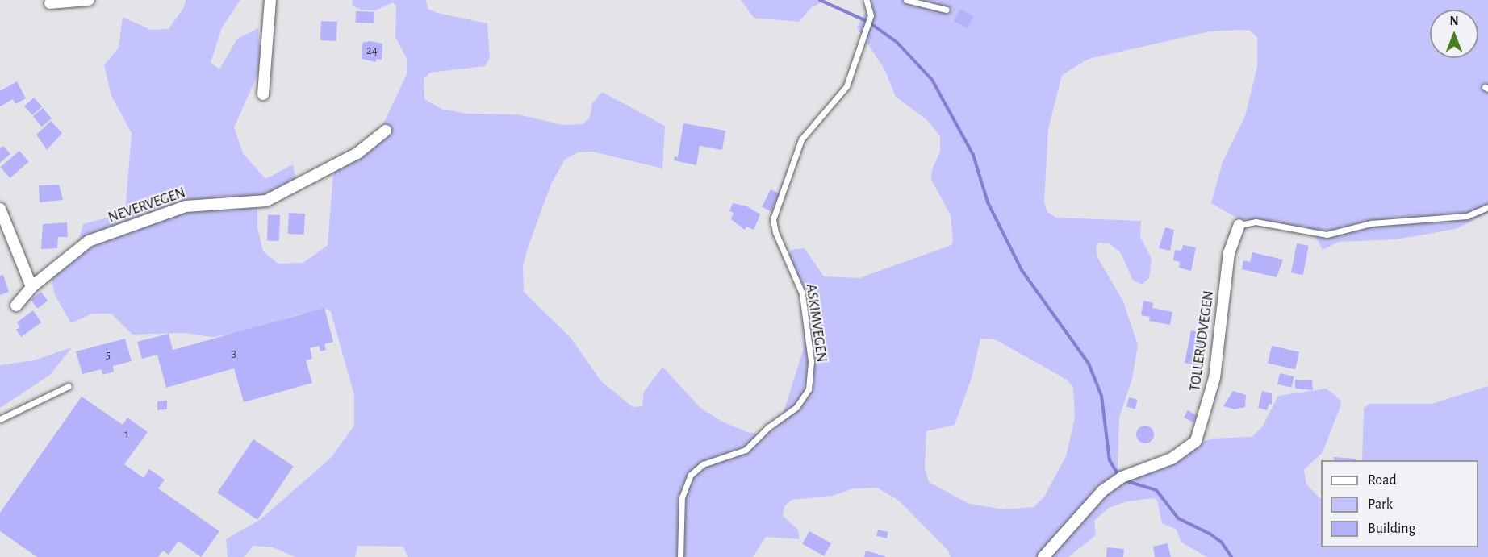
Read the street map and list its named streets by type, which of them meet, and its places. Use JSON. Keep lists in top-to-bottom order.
{
  "streets": {
    "street": ["NEVERVEGEN", "TOLLERUDVEGEN"],
    "lane": ["ASKIMVEGEN"]
  },
  "house_numbers": [
    "24",
    "3",
    "5",
    "1"
  ],
  "legend": ["Road", "Park", "Building"],
  "north": "top"
}
